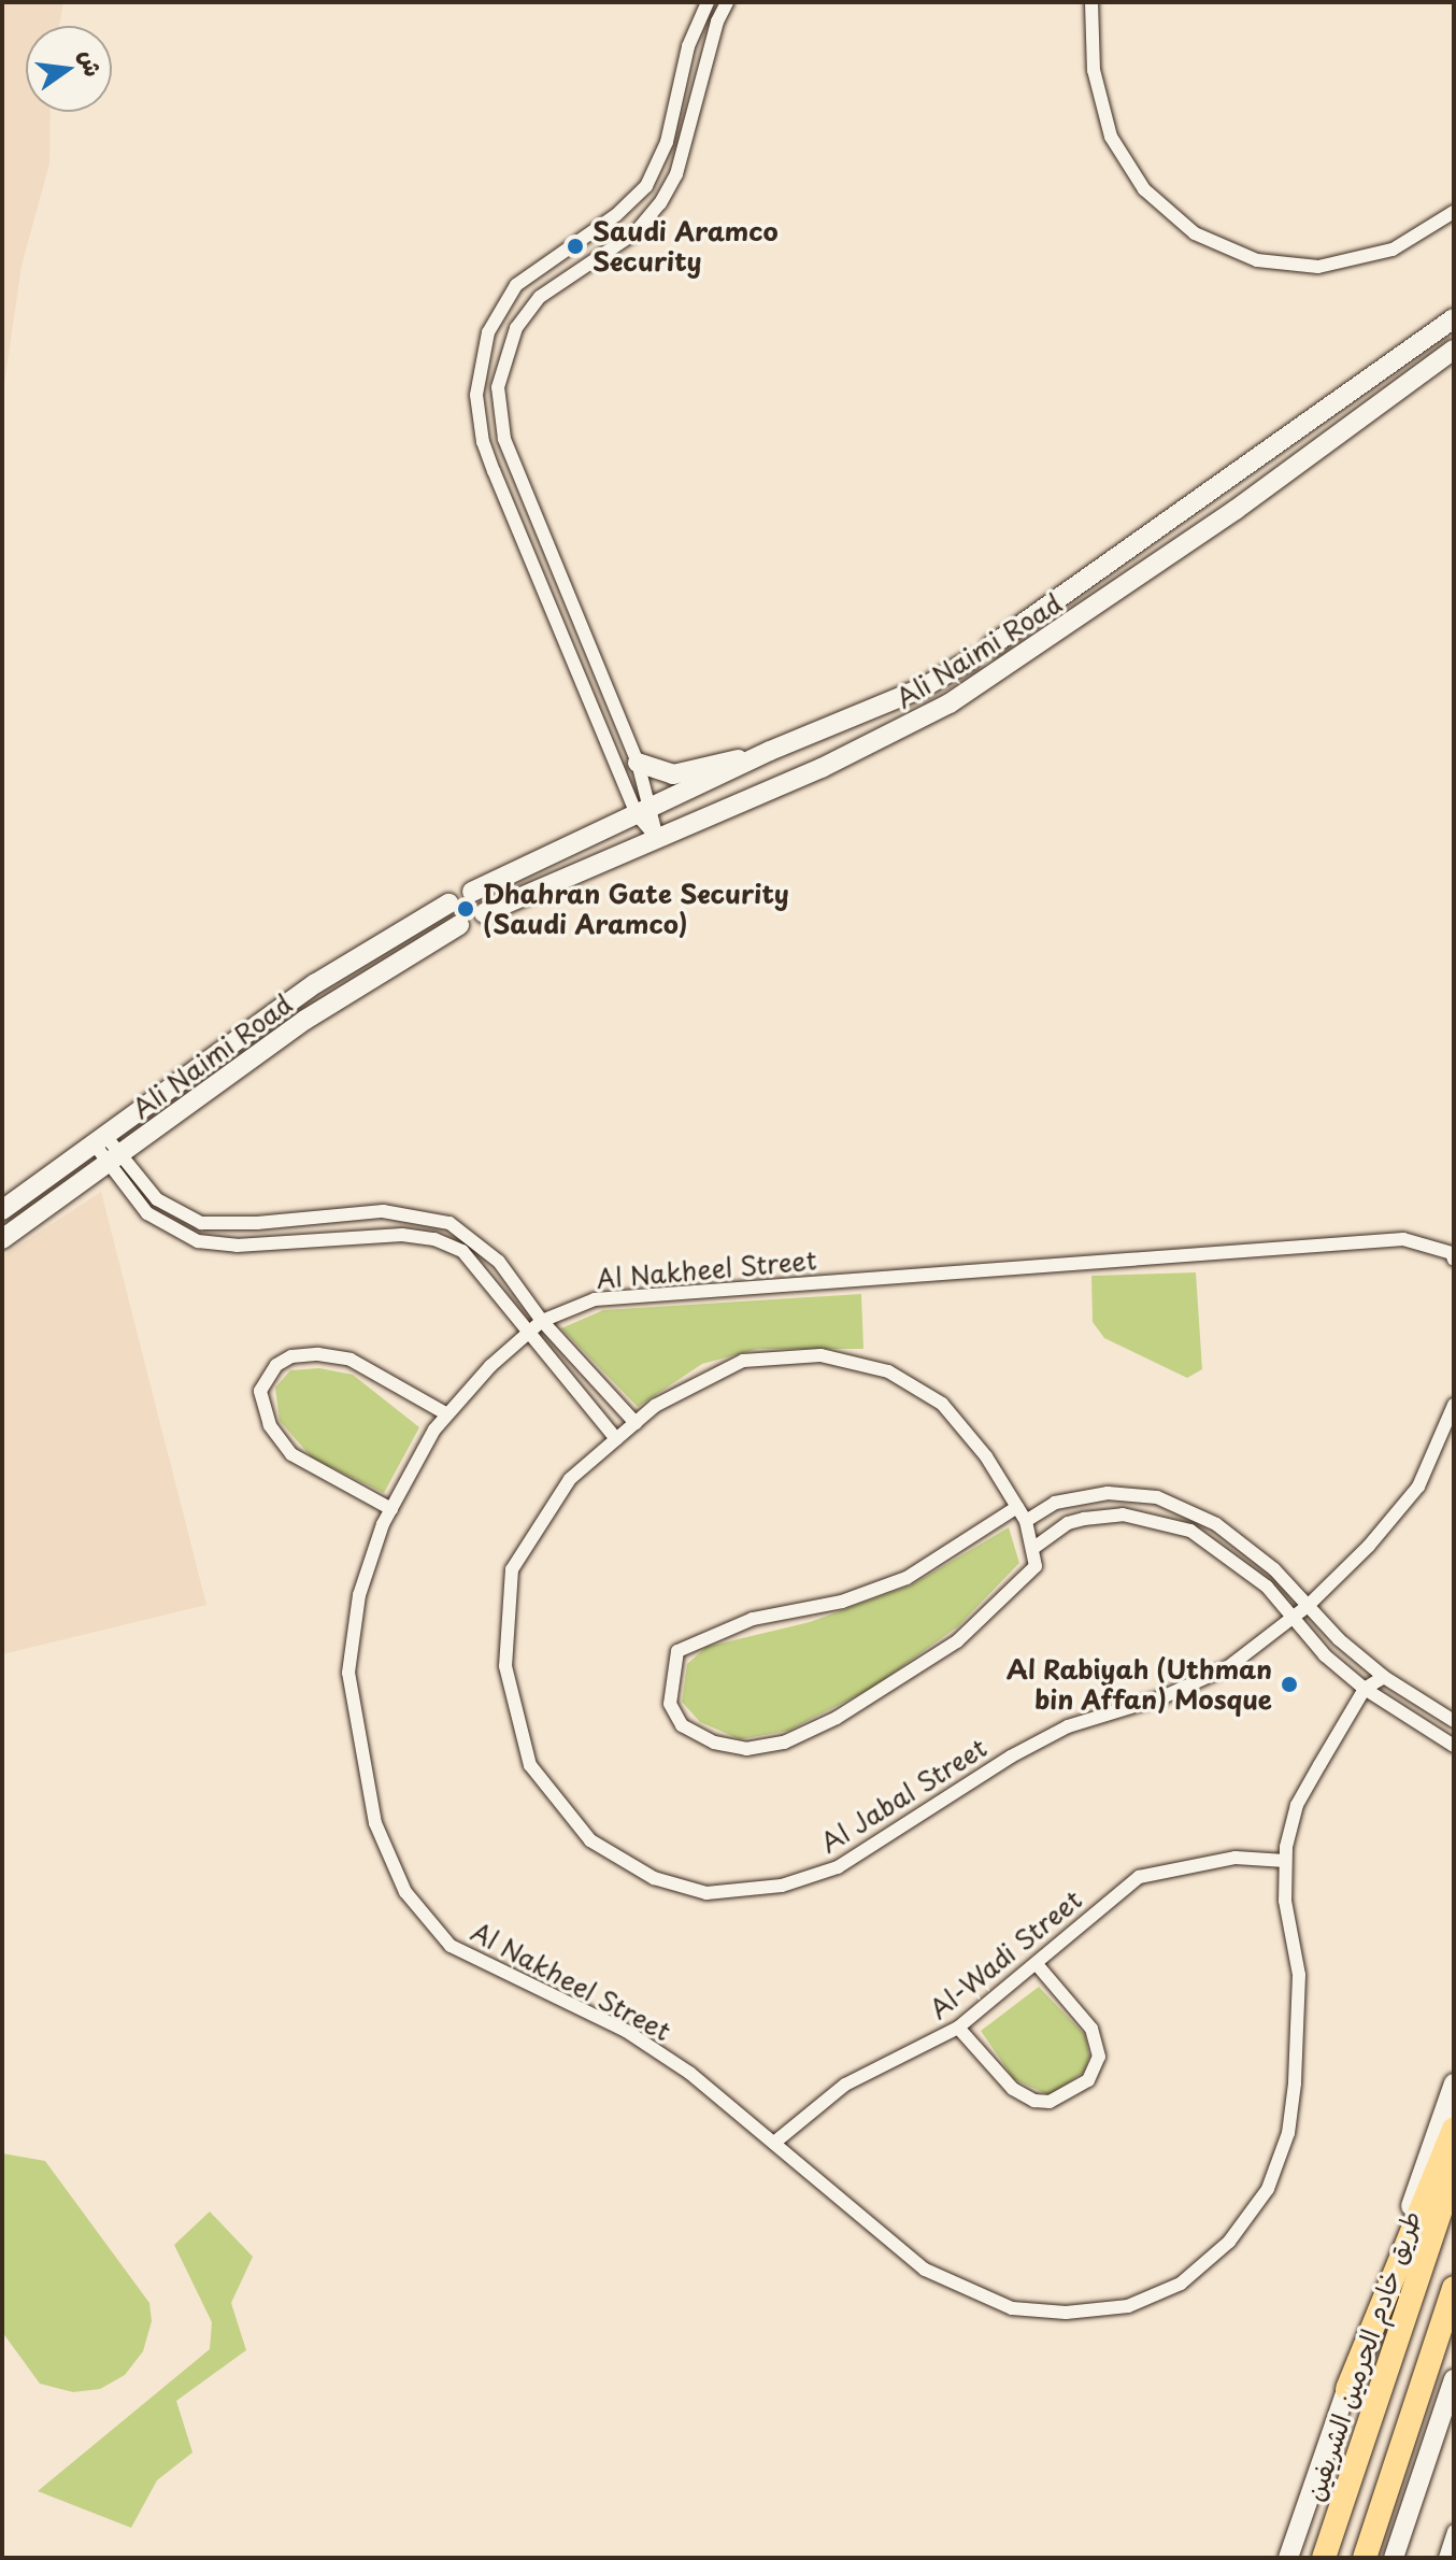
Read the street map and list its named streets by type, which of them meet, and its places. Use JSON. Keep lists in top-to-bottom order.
{
  "streets": {
    "highway": ["طريق خادم الحرمين الشريفين"],
    "main road": ["Ali Naimi Road"],
    "street": ["Al Nakheel Street", "Al Jabal Street", "Al-Wadi Street"]
  },
  "crossings": [
    ["Al Nakheel Street", "Al-Wadi Street"]
  ],
  "places": ["Saudi Aramco Security", "Dhahran Gate Security (Saudi Aramco)", "Al Rabiyah (Uthman bin Affan) Mosque"],
  "north": "right"
}
